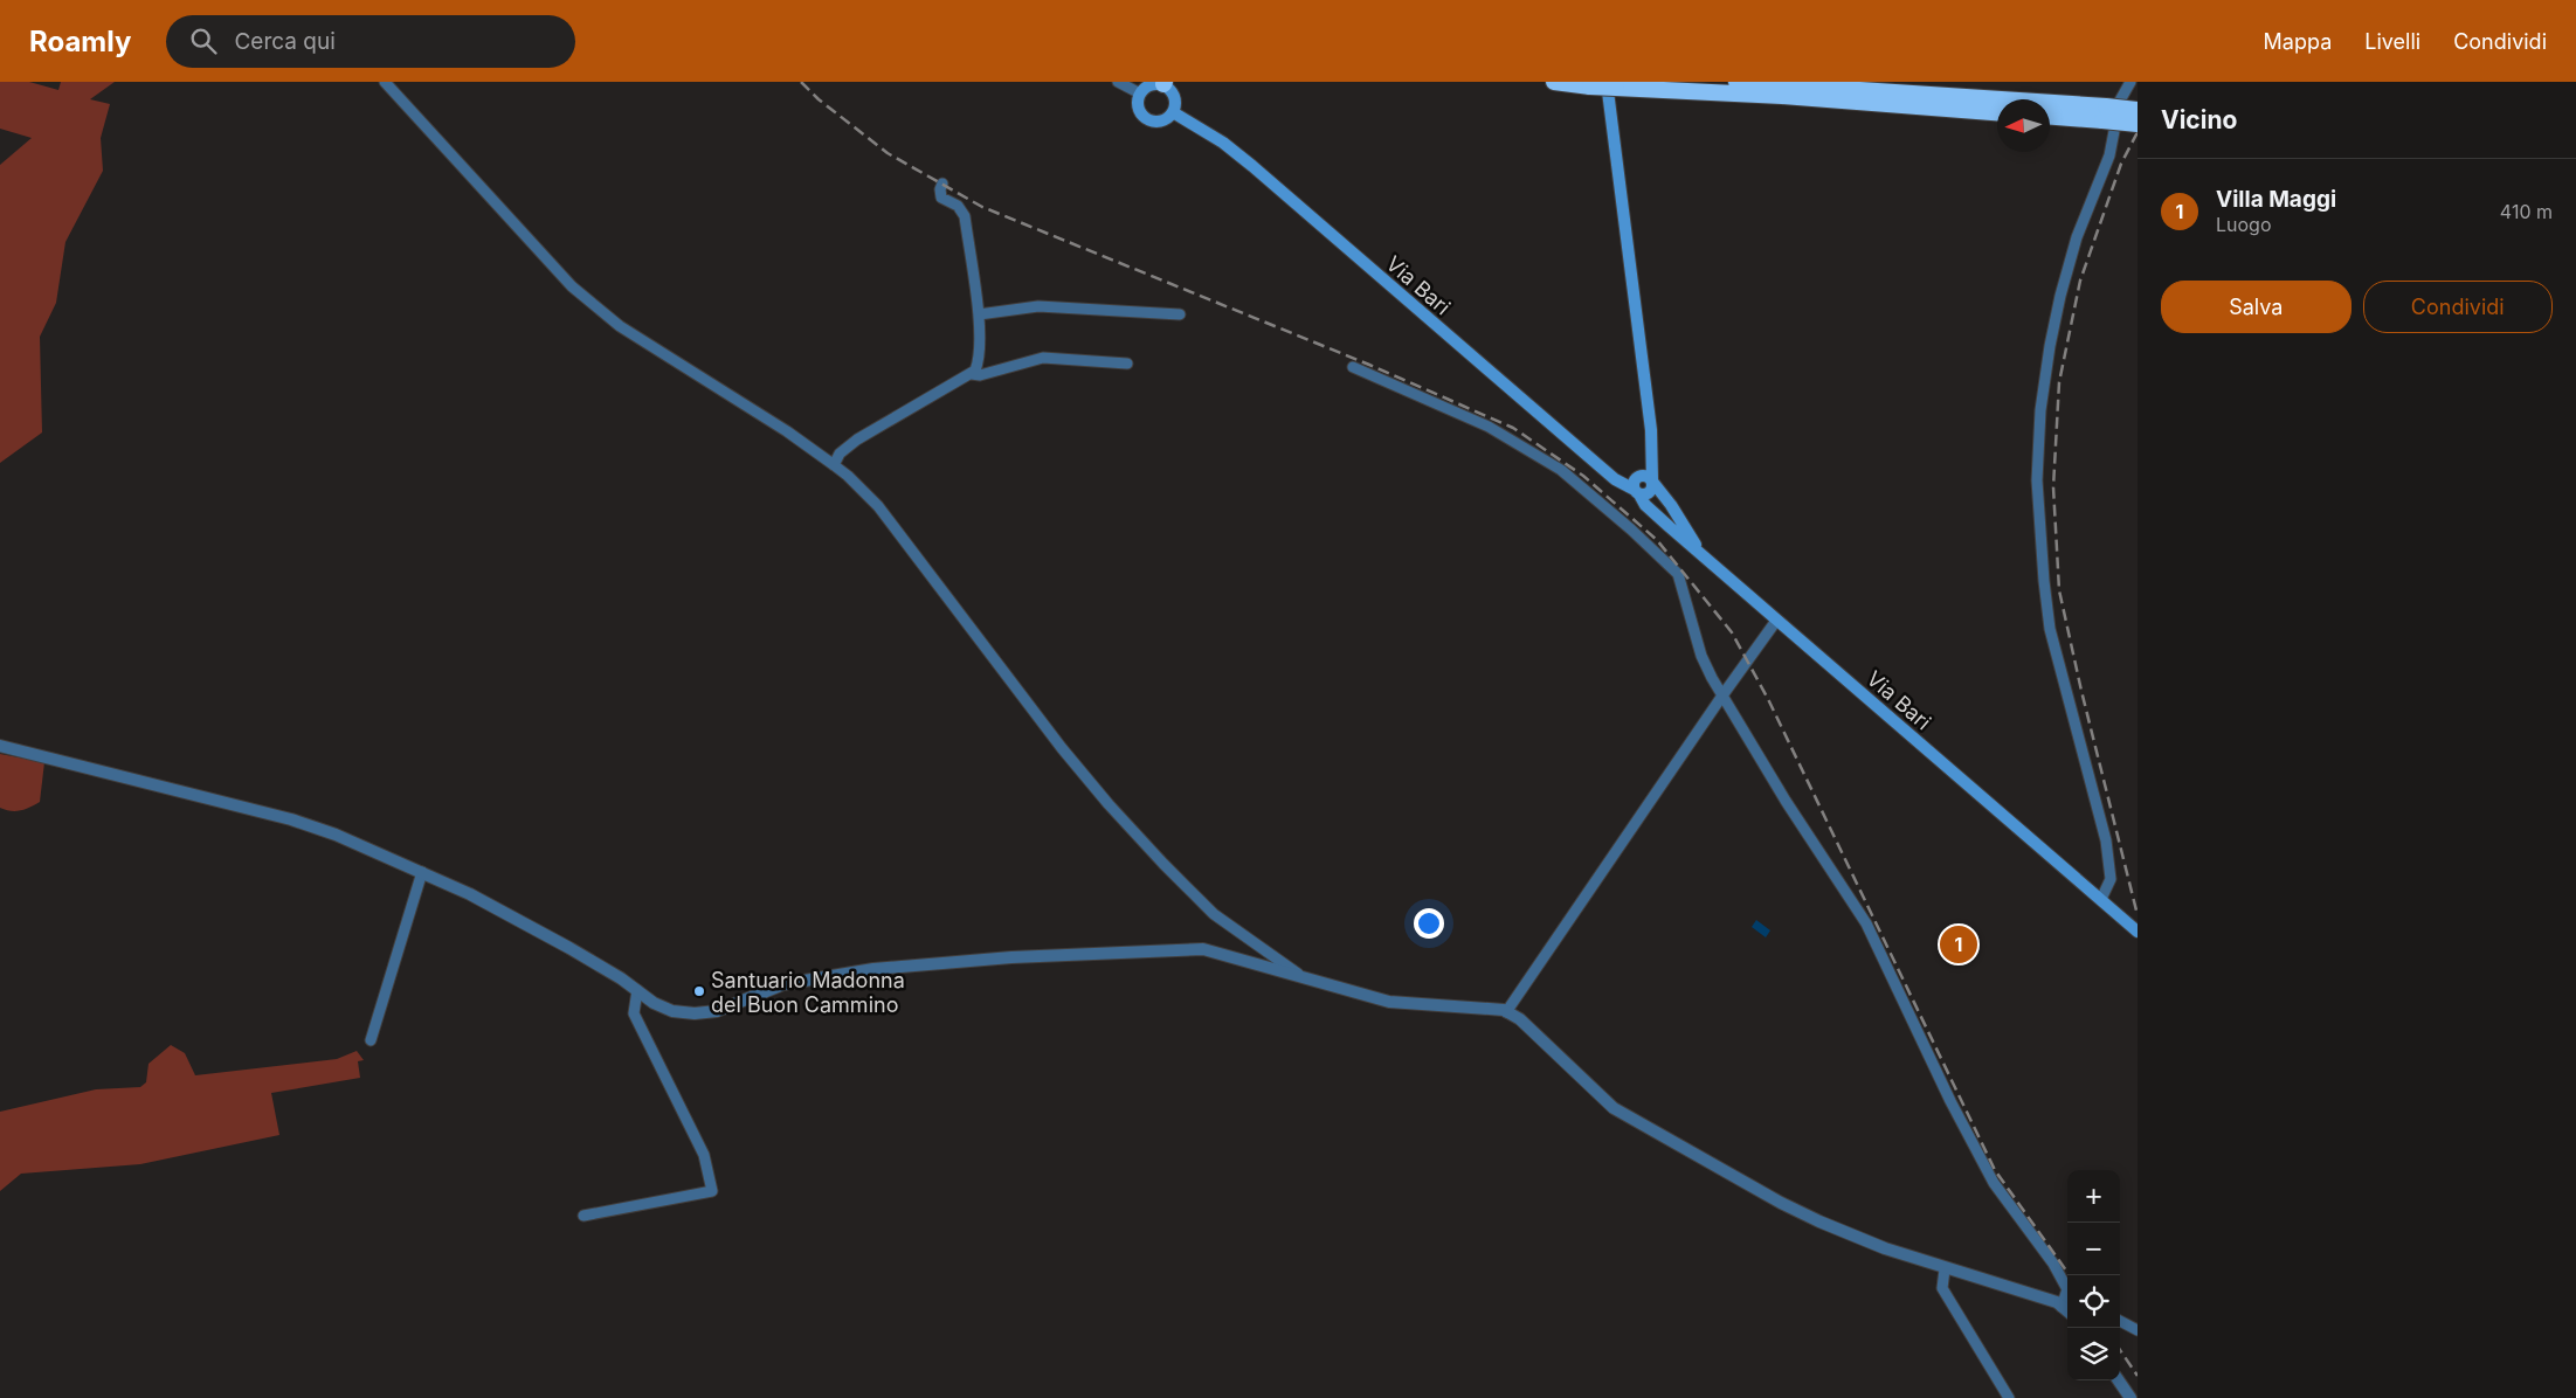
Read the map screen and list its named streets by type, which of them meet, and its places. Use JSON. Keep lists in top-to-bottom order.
{
  "streets": {
    "main road": ["Via Bari"]
  },
  "places": ["Santuario Madonna del Buon Cammino"],
  "north": "left",
  "page": {
    "header": "Roamly",
    "search": "Cerca qui",
    "nav": ["Mappa", "Livelli", "Condividi"],
    "heading": "Vicino",
    "list": [
      {
        "mark": "1",
        "name": "Villa Maggi",
        "note": "Luogo",
        "value": "410 m"
      }
    ],
    "buttons": ["Salva", "Condividi"],
    "pins": "1",
    "map_buttons": ["+", "−"]
  }
}
